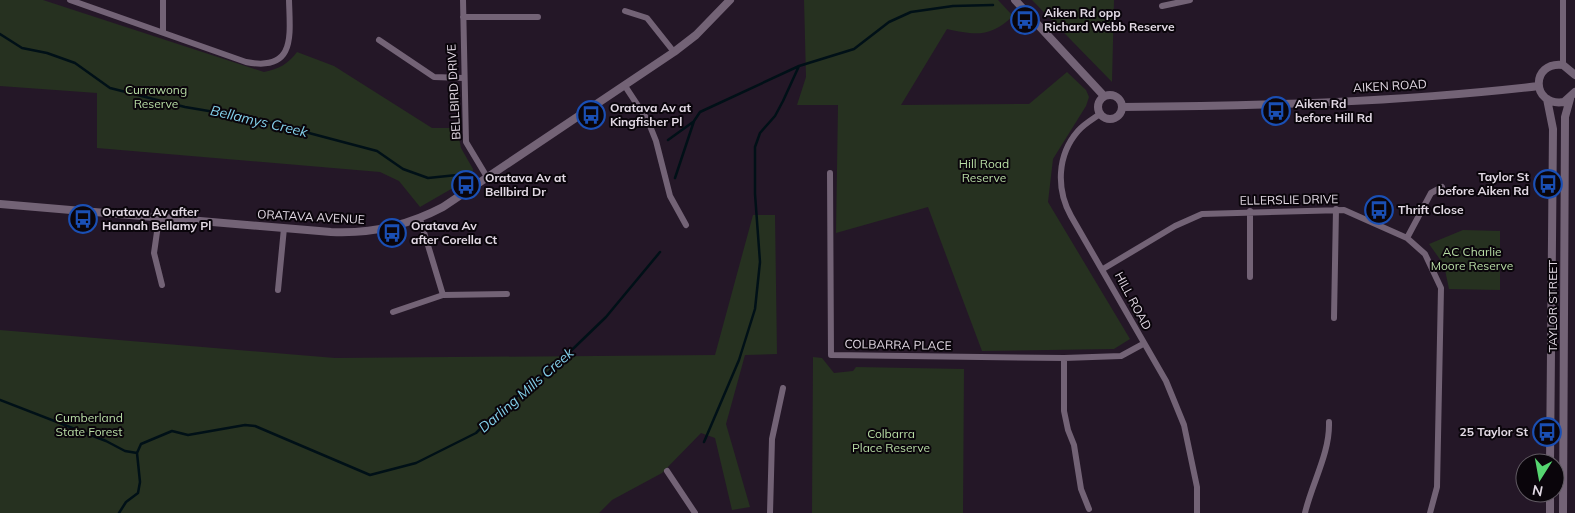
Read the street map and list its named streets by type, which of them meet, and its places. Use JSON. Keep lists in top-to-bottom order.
{
  "streets": {
    "street": [
      "AIKEN ROAD",
      "BELLBIRD DRIVE",
      "ELLERSLIE DRIVE",
      "ORATAVA AVENUE",
      "HILL ROAD",
      "TAYLOR STREET",
      "COLBARRA PLACE"
    ]
  },
  "crossings": [
    ["AIKEN ROAD", "HILL ROAD"],
    ["AIKEN ROAD", "TAYLOR STREET"],
    ["BELLBIRD DRIVE", "ORATAVA AVENUE"],
    ["ELLERSLIE DRIVE", "HILL ROAD"],
    ["HILL ROAD", "COLBARRA PLACE"]
  ],
  "water": ["Bellamys Creek", "Darling Mills Creek"],
  "parks": [
    "Currawong Reserve",
    "Hill Road Reserve",
    "AC Charlie Moore Reserve",
    "Cumberland State Forest",
    "Colbarra Place Reserve"
  ],
  "places": {
    "bus stop": [
      "Aiken Rd opp Richard Webb Reserve",
      "Aiken Rd before Hill Rd",
      "Oratava Av at Kingfisher Pl",
      "Taylor St before Aiken Rd",
      "Oratava Av at Bellbird Dr",
      "Thrift Close",
      "Oratava Av after Hannah Bellamy Pl",
      "Oratava Av after Corella Ct",
      "25 Taylor St"
    ]
  },
  "north": "bottom"
}
